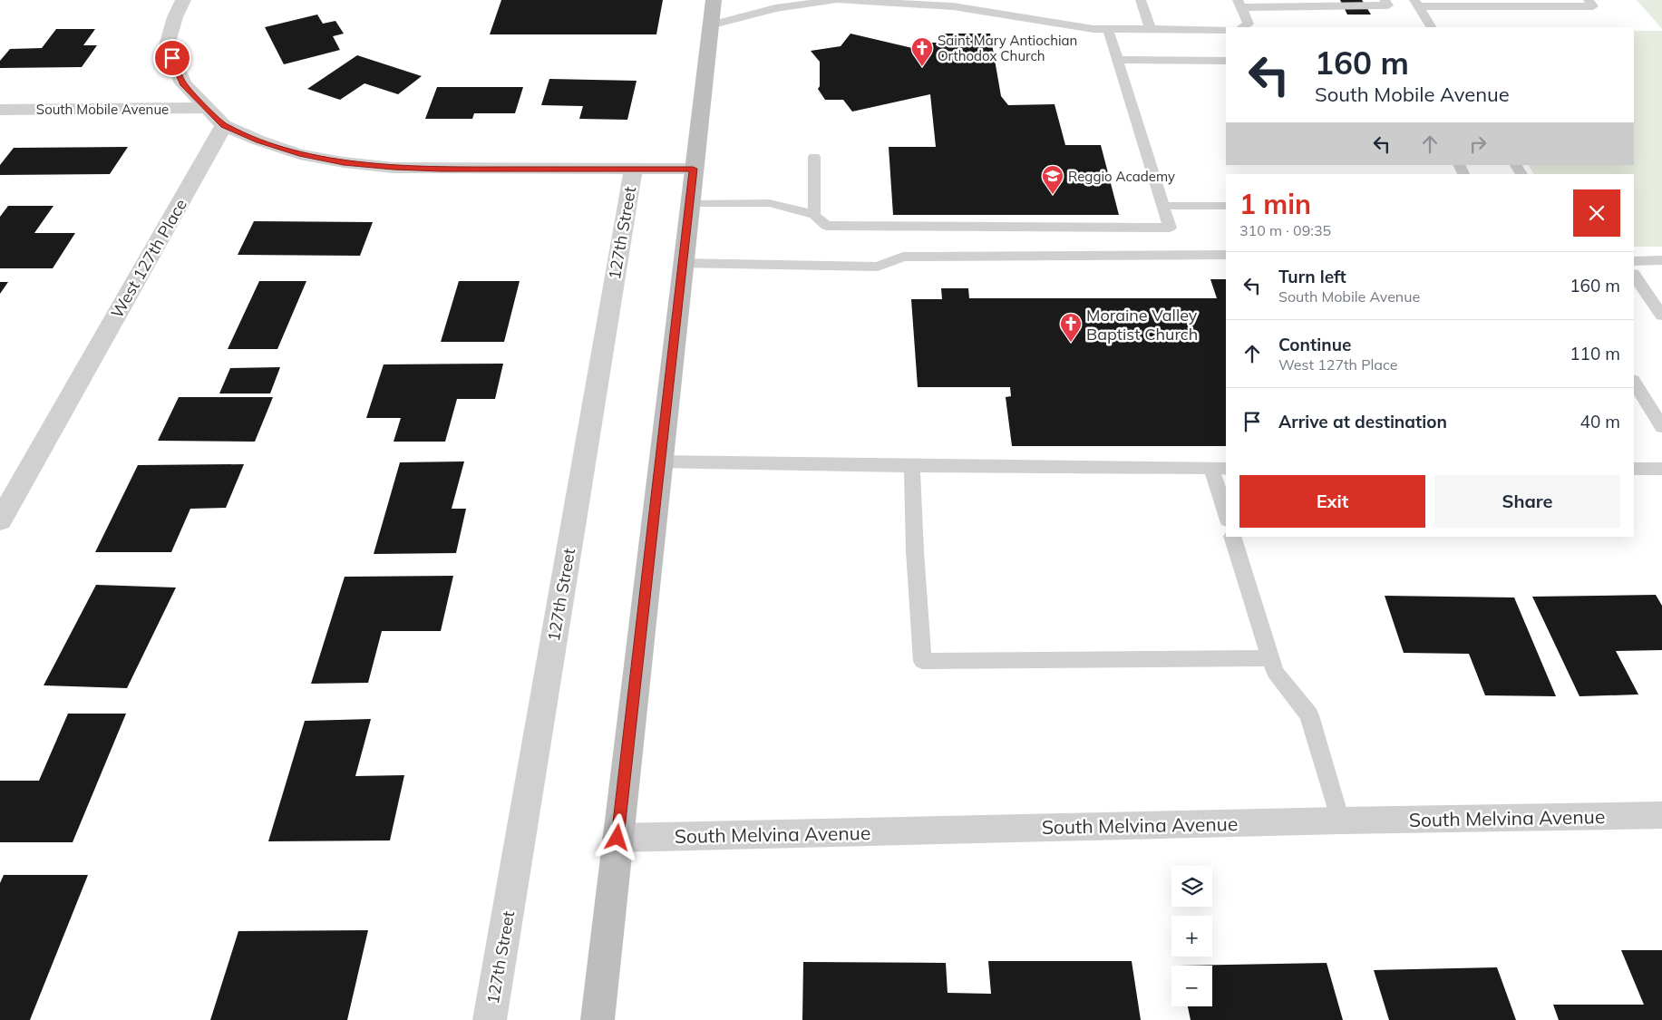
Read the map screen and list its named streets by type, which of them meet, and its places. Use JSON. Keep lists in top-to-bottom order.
{
  "streets": {
    "street": [
      "South Mobile Avenue",
      "127th Street",
      "West 127th Place",
      "South Melvina Avenue"
    ]
  },
  "places": {
    "church": ["Saint Mary Antiochian Orthodox Church", "Moraine Valley Baptist Church"],
    "school or university": ["Reggio Academy"]
  },
  "page": {
    "turn": ["160 m", "South Mobile Avenue"],
    "heading": ["1 min", "310 m · 09:35"],
    "list": [
      {
        "name": "Turn left",
        "note": "South Mobile Avenue",
        "value": "160 m"
      },
      {
        "name": "Continue",
        "note": "West 127th Place",
        "value": "110 m"
      },
      {
        "name": "Arrive at destination",
        "value": "40 m"
      }
    ],
    "buttons": ["Exit", "Share"],
    "map_buttons": ["+", "−"]
  }
}
